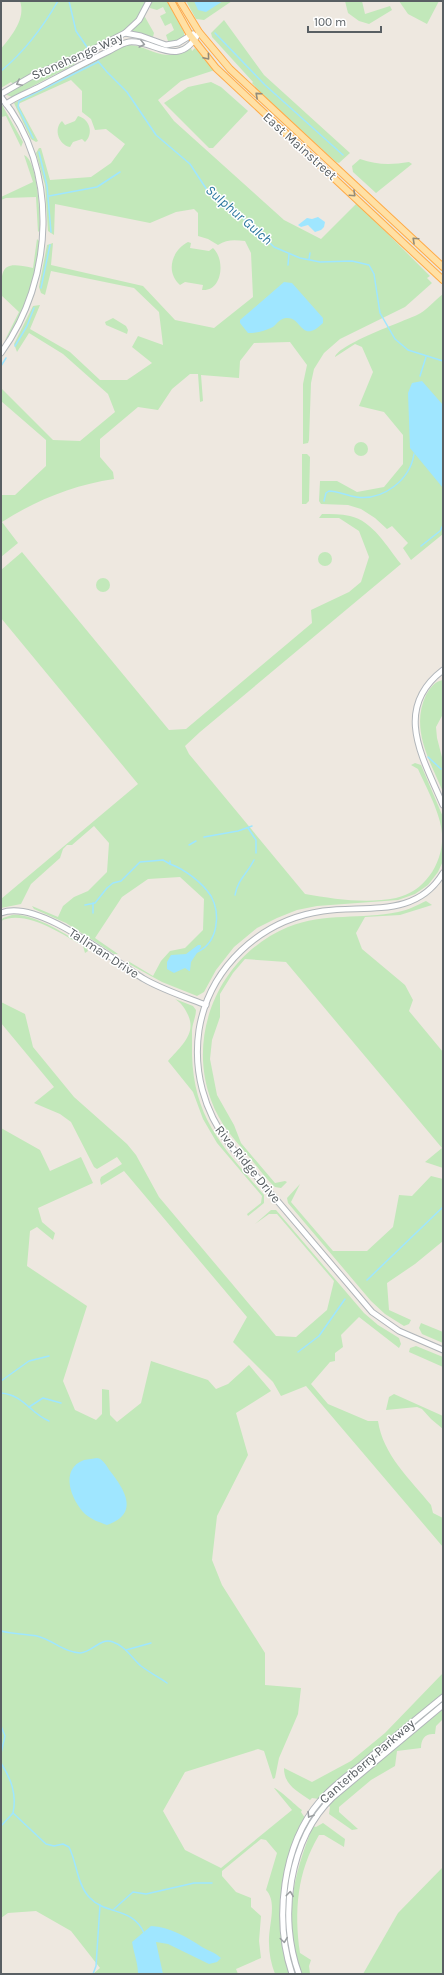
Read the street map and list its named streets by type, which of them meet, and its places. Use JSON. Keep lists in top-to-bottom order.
{
  "streets": {
    "main road": ["East Mainstreet"],
    "street": [
      "Stonehenge Way",
      "Tallman Drive",
      "Riva Ridge Drive",
      "Canterberry Parkway"
    ]
  },
  "crossings": [
    ["Stonehenge Way", "East Mainstreet"],
    ["Tallman Drive", "Riva Ridge Drive"]
  ],
  "water": ["Sulphur Gulch"],
  "scale_bar": "100 m"
}
